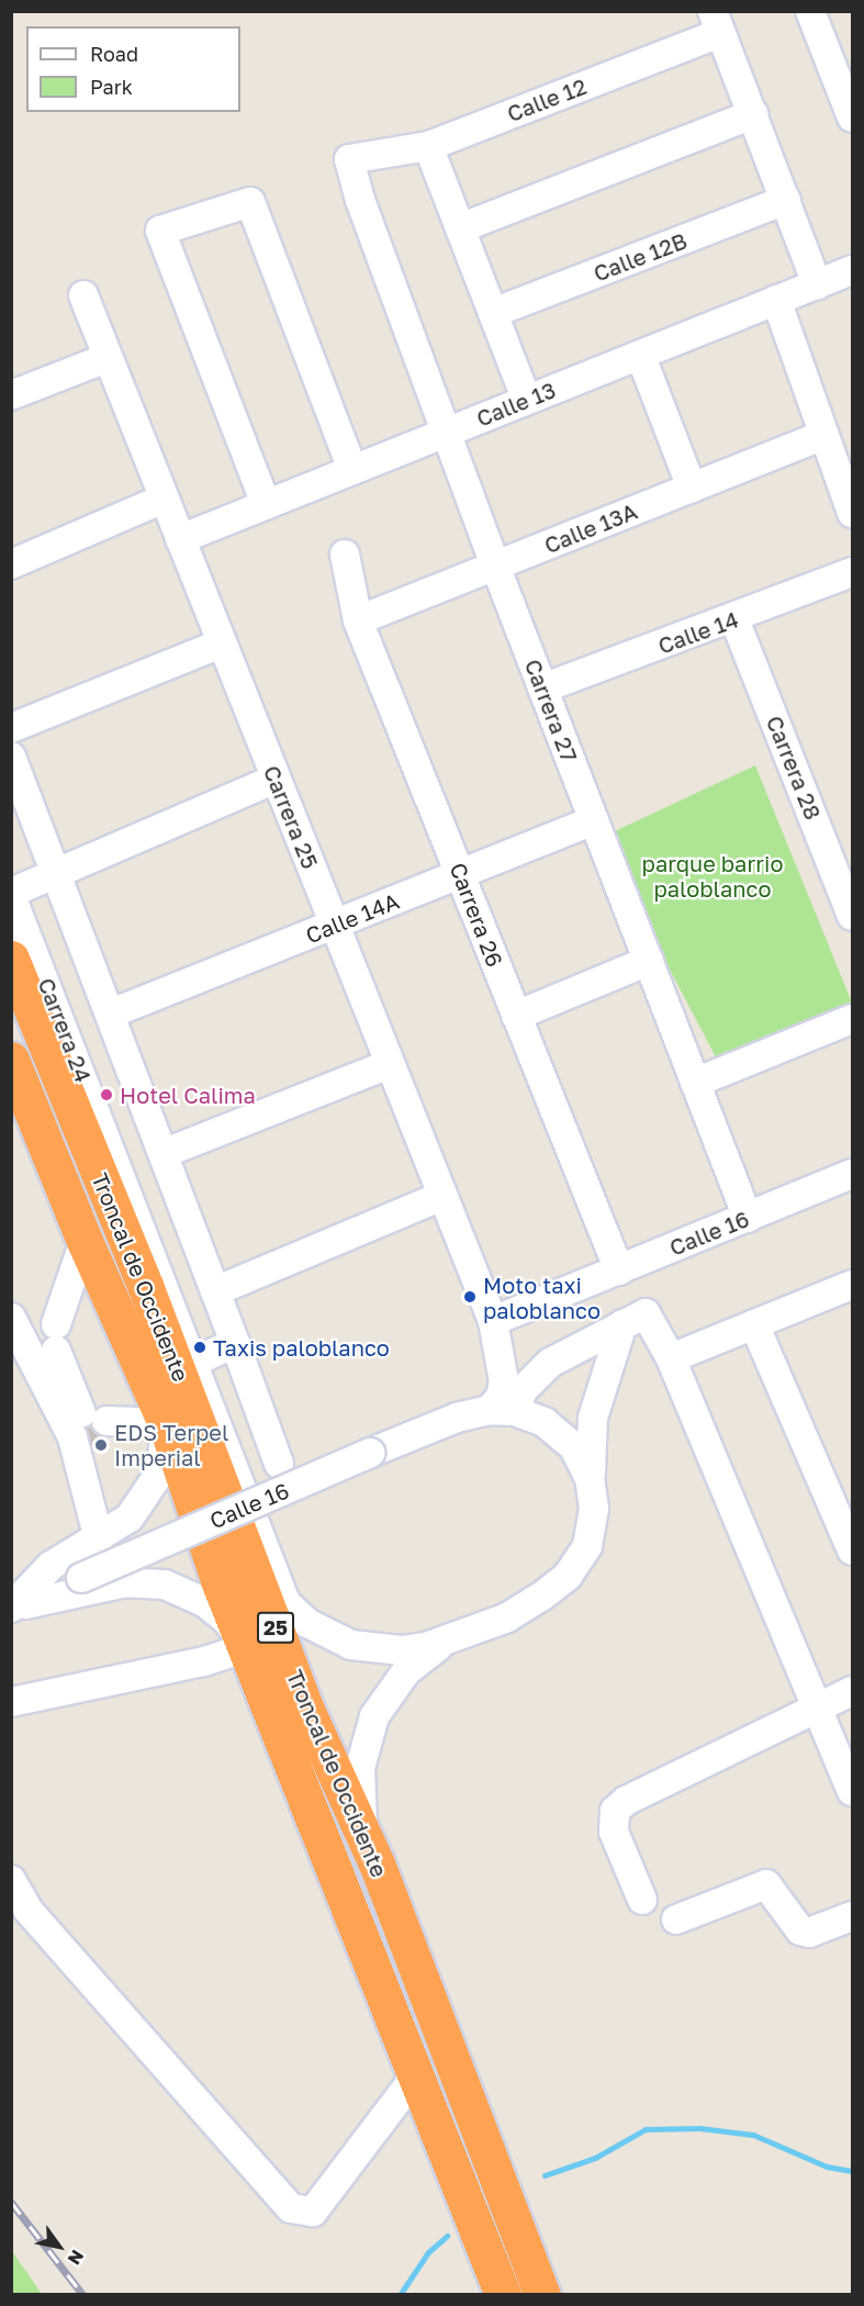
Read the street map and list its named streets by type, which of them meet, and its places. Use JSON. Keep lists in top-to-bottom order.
{
  "streets": {
    "highway": ["Troncal de Occidente", "25"],
    "street": [
      "Calle 12",
      "Calle 12B",
      "Calle 13",
      "Calle 13A",
      "Calle 14",
      "Carrera 27",
      "Carrera 28",
      "Carrera 25",
      "Carrera 26",
      "Calle 14A",
      "Carrera 24",
      "Calle 16"
    ]
  },
  "crossings": [
    ["Calle 12", "Carrera 27"],
    ["Calle 13", "Carrera 27"],
    ["Calle 13", "Carrera 25"],
    ["Calle 13A", "Carrera 27"],
    ["Calle 13A", "Carrera 26"],
    ["Calle 14", "Carrera 27"],
    ["Calle 14", "Carrera 28"],
    ["Carrera 27", "Calle 14A"],
    ["Carrera 27", "Calle 16"],
    ["Carrera 25", "Calle 14A"],
    ["Carrera 25", "Calle 16"],
    ["Carrera 26", "Calle 14A"],
    ["Carrera 26", "Calle 16"]
  ],
  "parks": ["parque barrio paloblanco"],
  "places": [
    "Hotel Calima",
    "Moto taxi paloblanco",
    "Taxis paloblanco",
    "EDS Terpel Imperial"
  ],
  "legend": ["Road", "Park"],
  "north": "bottom right"
}
